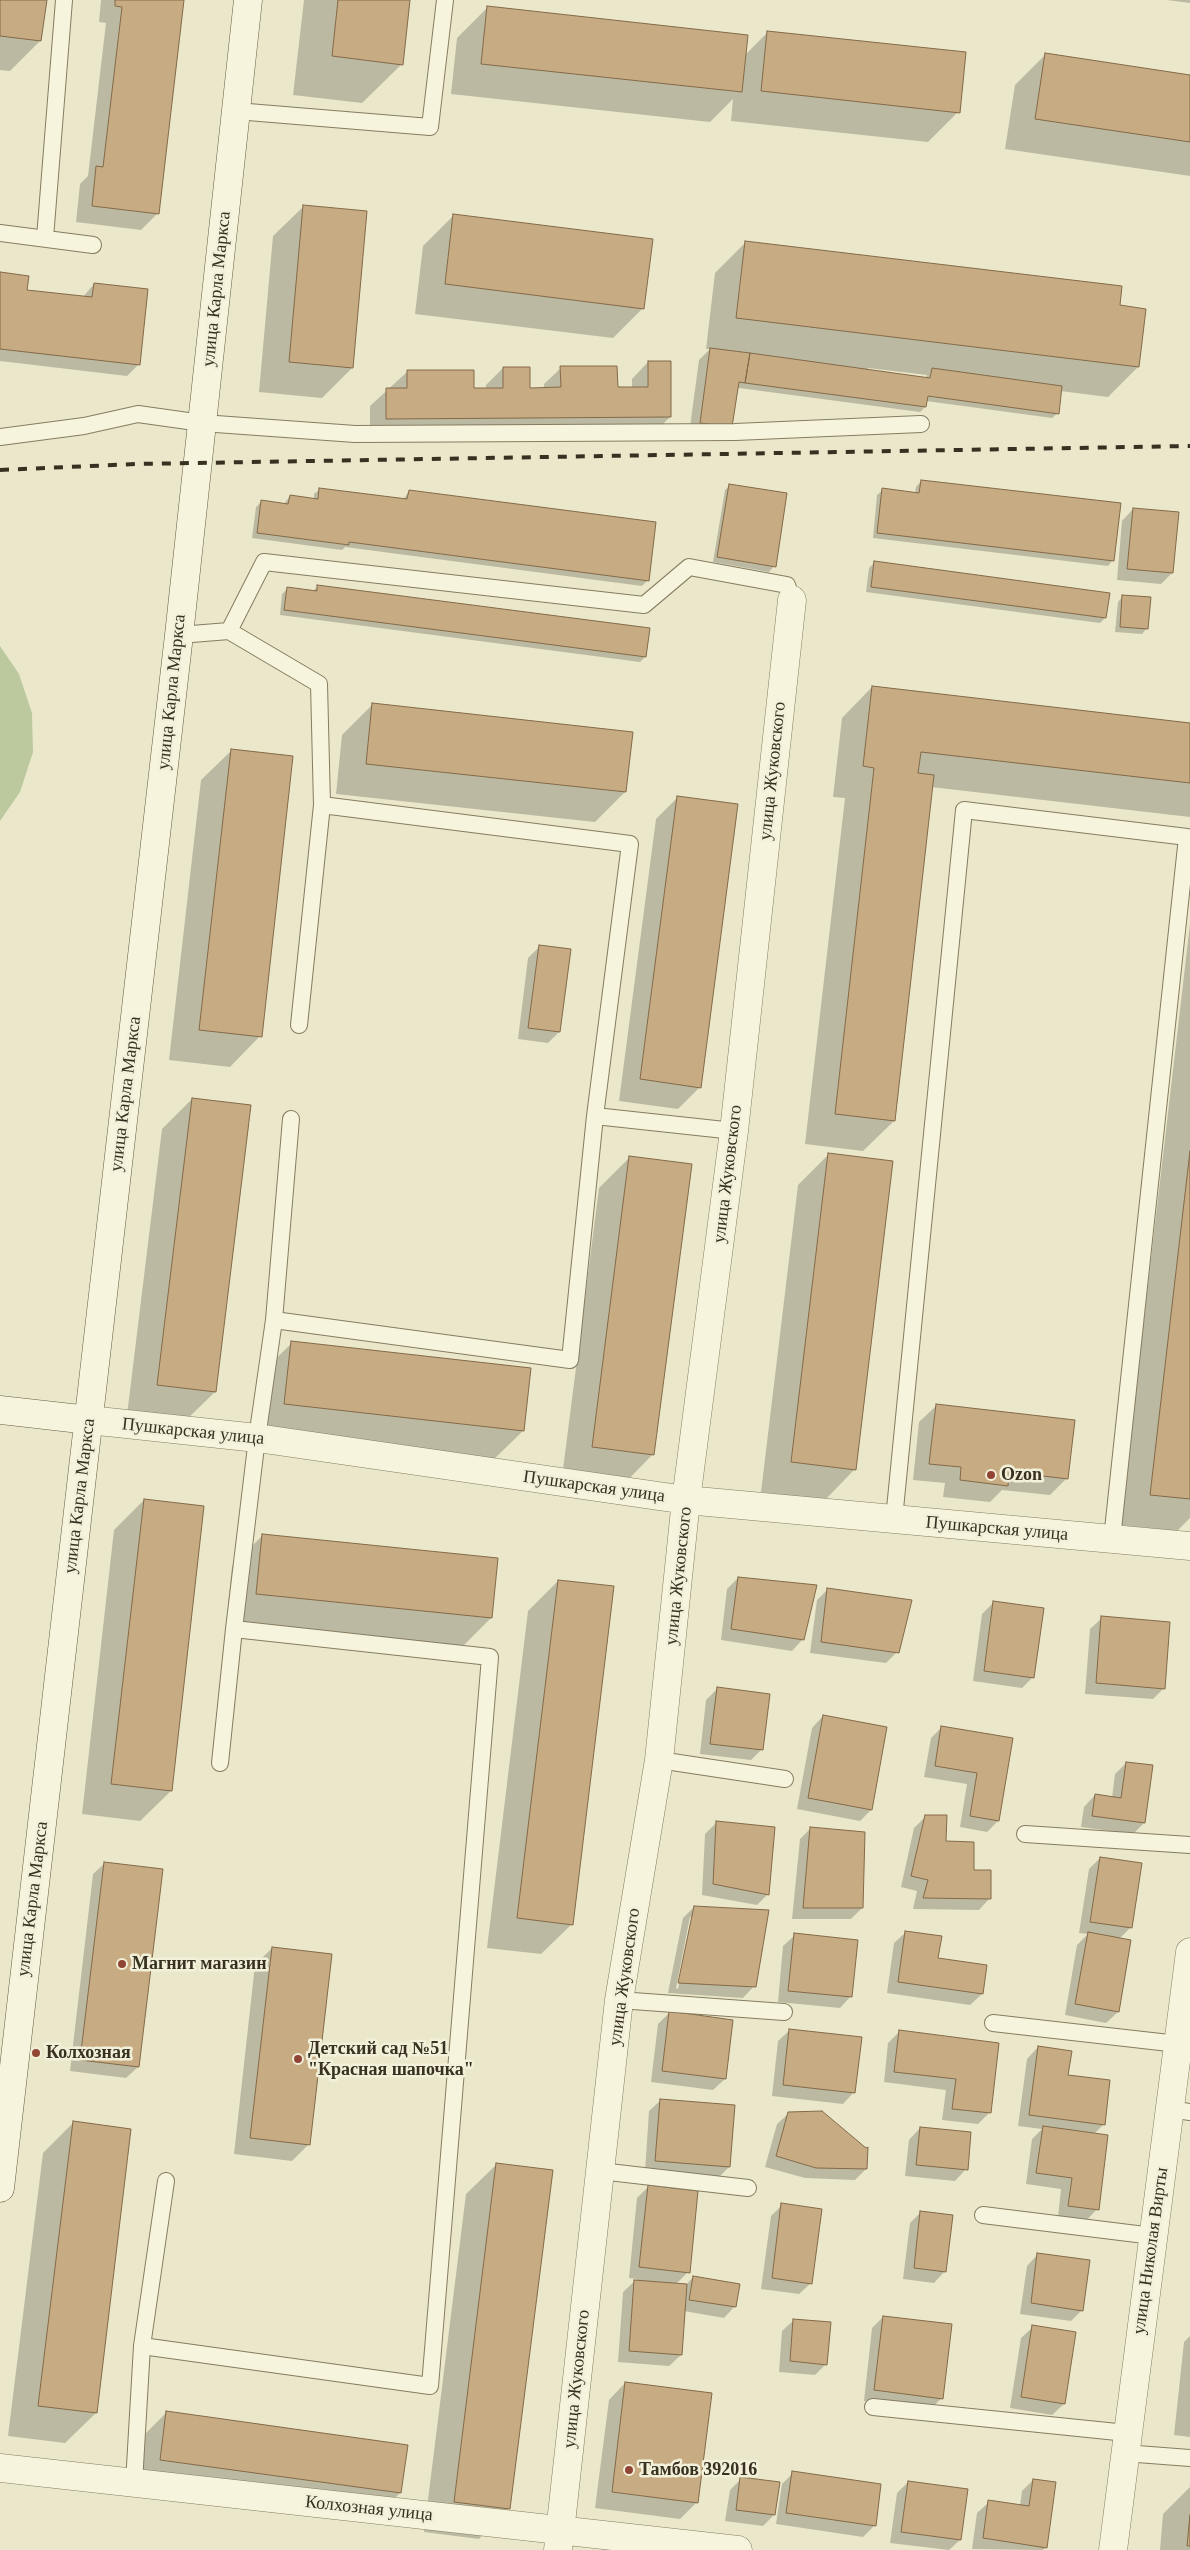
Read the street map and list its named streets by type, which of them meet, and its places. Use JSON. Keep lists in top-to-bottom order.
{
  "streets": {
    "street": [
      "улица Карла Маркса",
      "улица Жуковского",
      "Пушкарская улица",
      "улица Николая Вирты",
      "Колхозная улица"
    ]
  },
  "crossings": [
    ["улица Карла Маркса", "Пушкарская улица"],
    ["улица Жуковского", "Пушкарская улица"],
    ["улица Жуковского", "Колхозная улица"]
  ],
  "places": [
    "Ozon",
    "Магнит магазин",
    "Колхозная",
    "Детский сад №51 \"Красная шапочка\"",
    "Тамбов 392016"
  ]
}
